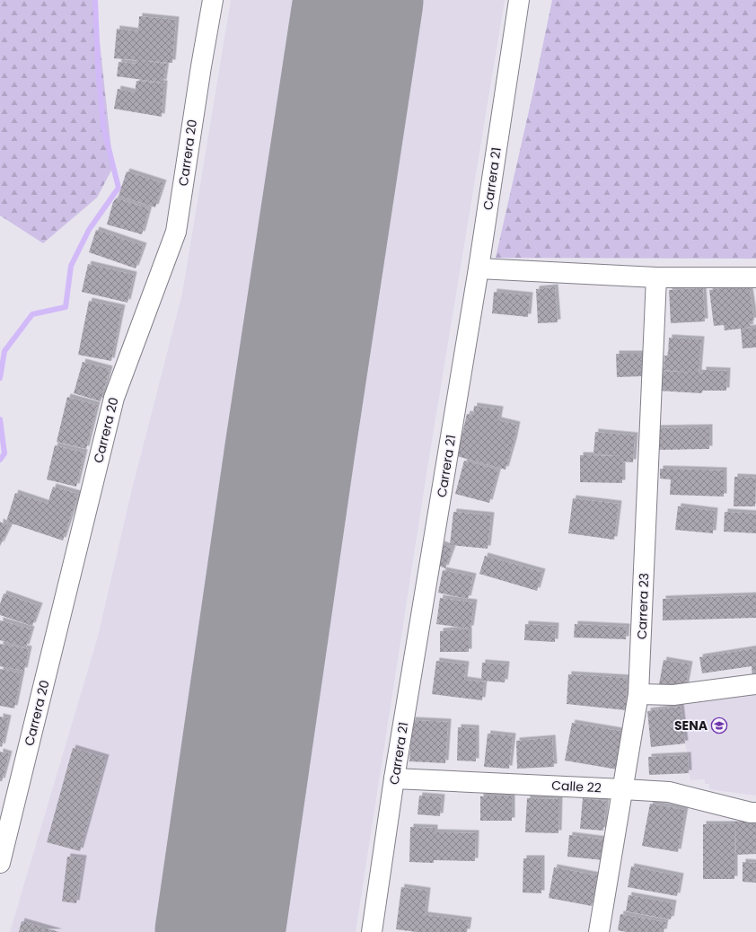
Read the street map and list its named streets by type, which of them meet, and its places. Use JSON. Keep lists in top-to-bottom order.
{
  "streets": {
    "street": [
      "Carrera 20",
      "Carrera 21",
      "Carrera 23",
      "Calle 22"
    ]
  },
  "crossings": [
    ["Carrera 21", "Calle 22"],
    ["Carrera 23", "Calle 22"]
  ],
  "places": {
    "school or university": ["SENA"]
  }
}
